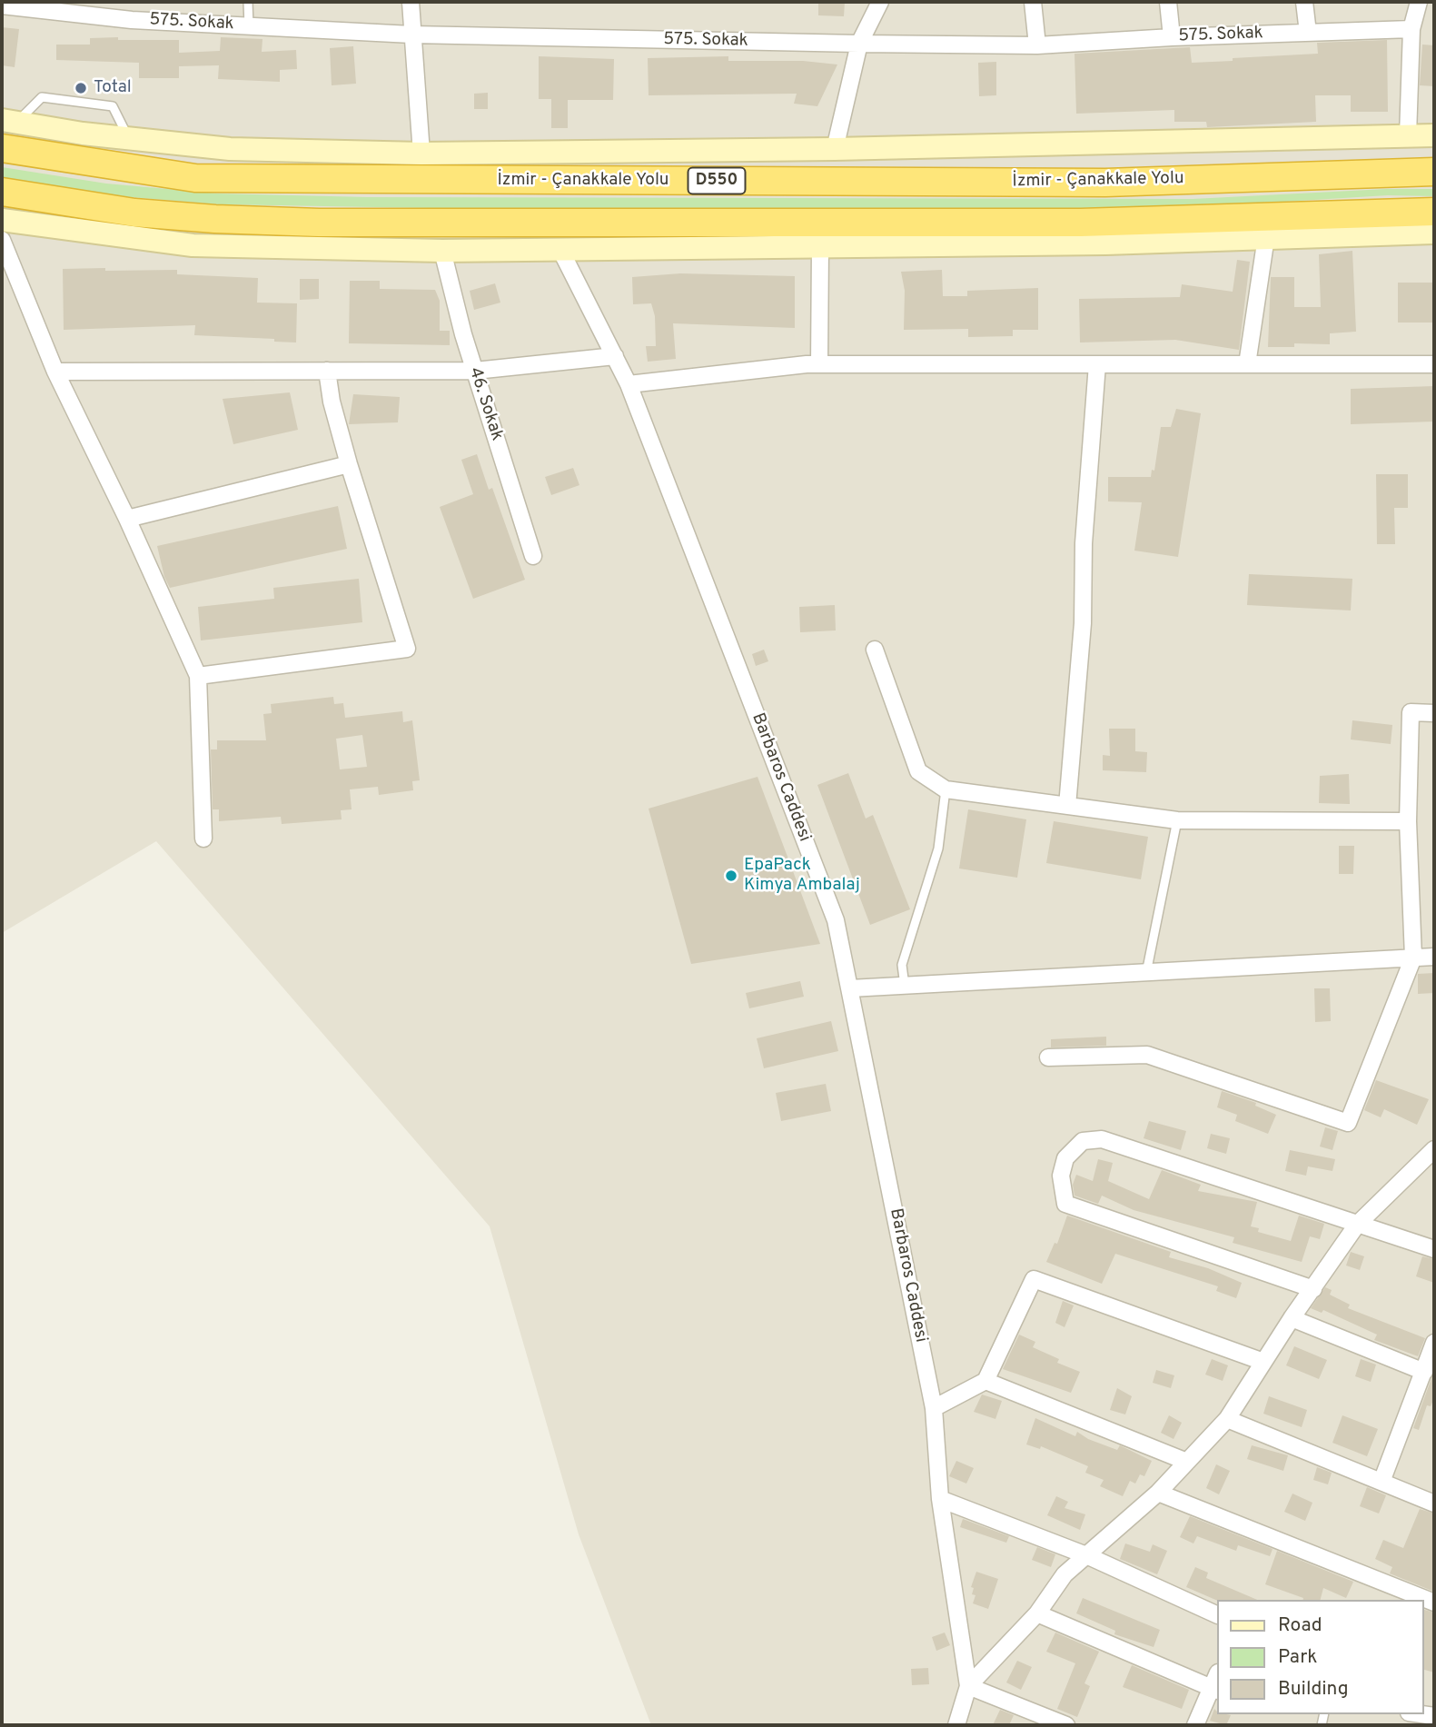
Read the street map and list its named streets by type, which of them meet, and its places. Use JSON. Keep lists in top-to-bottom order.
{
  "streets": {
    "highway": ["İzmir - Çanakkale Yolu", "D550"],
    "street": ["575. Sokak", "46. Sokak", "Barbaros Caddesi"]
  },
  "places": ["Total", "EpaPack Kimya Ambalaj"],
  "legend": ["Road", "Park", "Building"]
}
